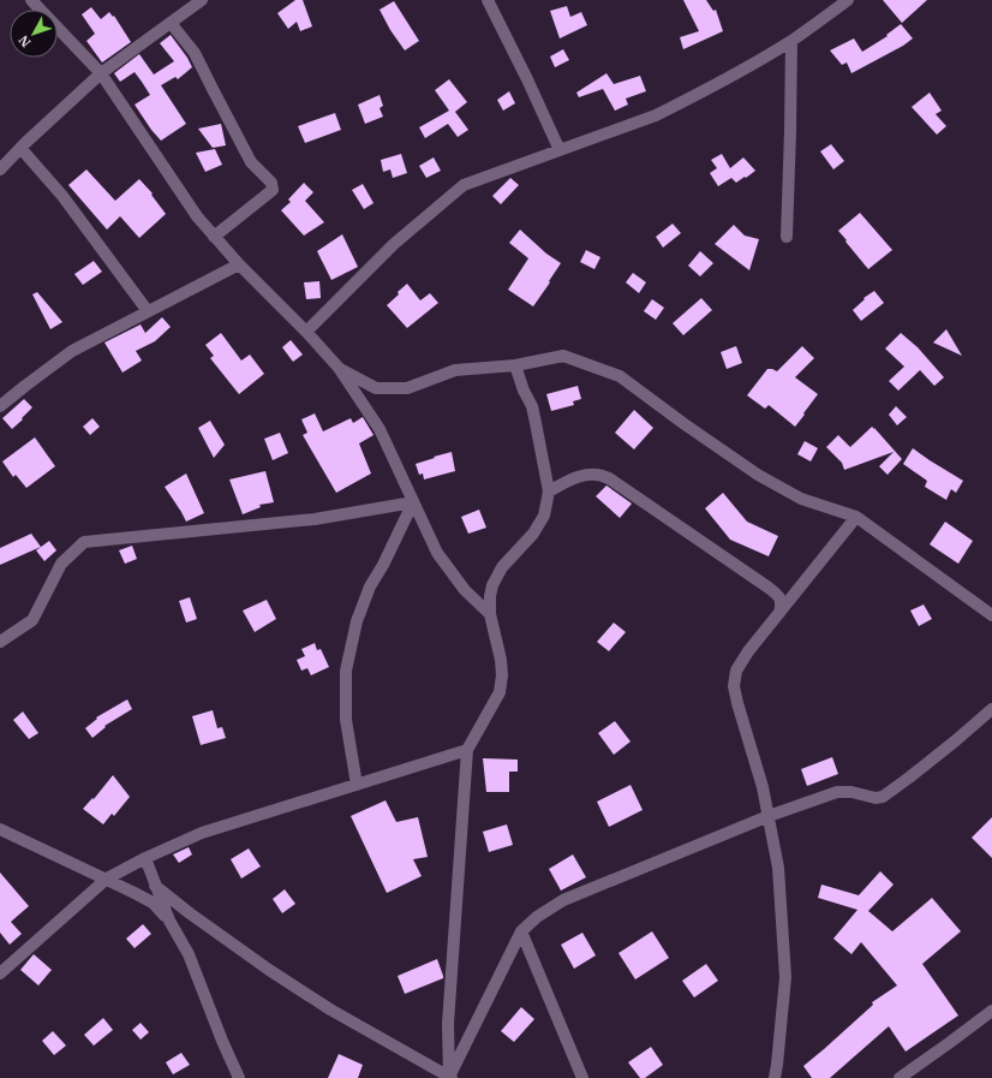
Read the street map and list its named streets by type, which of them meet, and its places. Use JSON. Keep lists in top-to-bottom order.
{
  "north": "bottom left"
}
